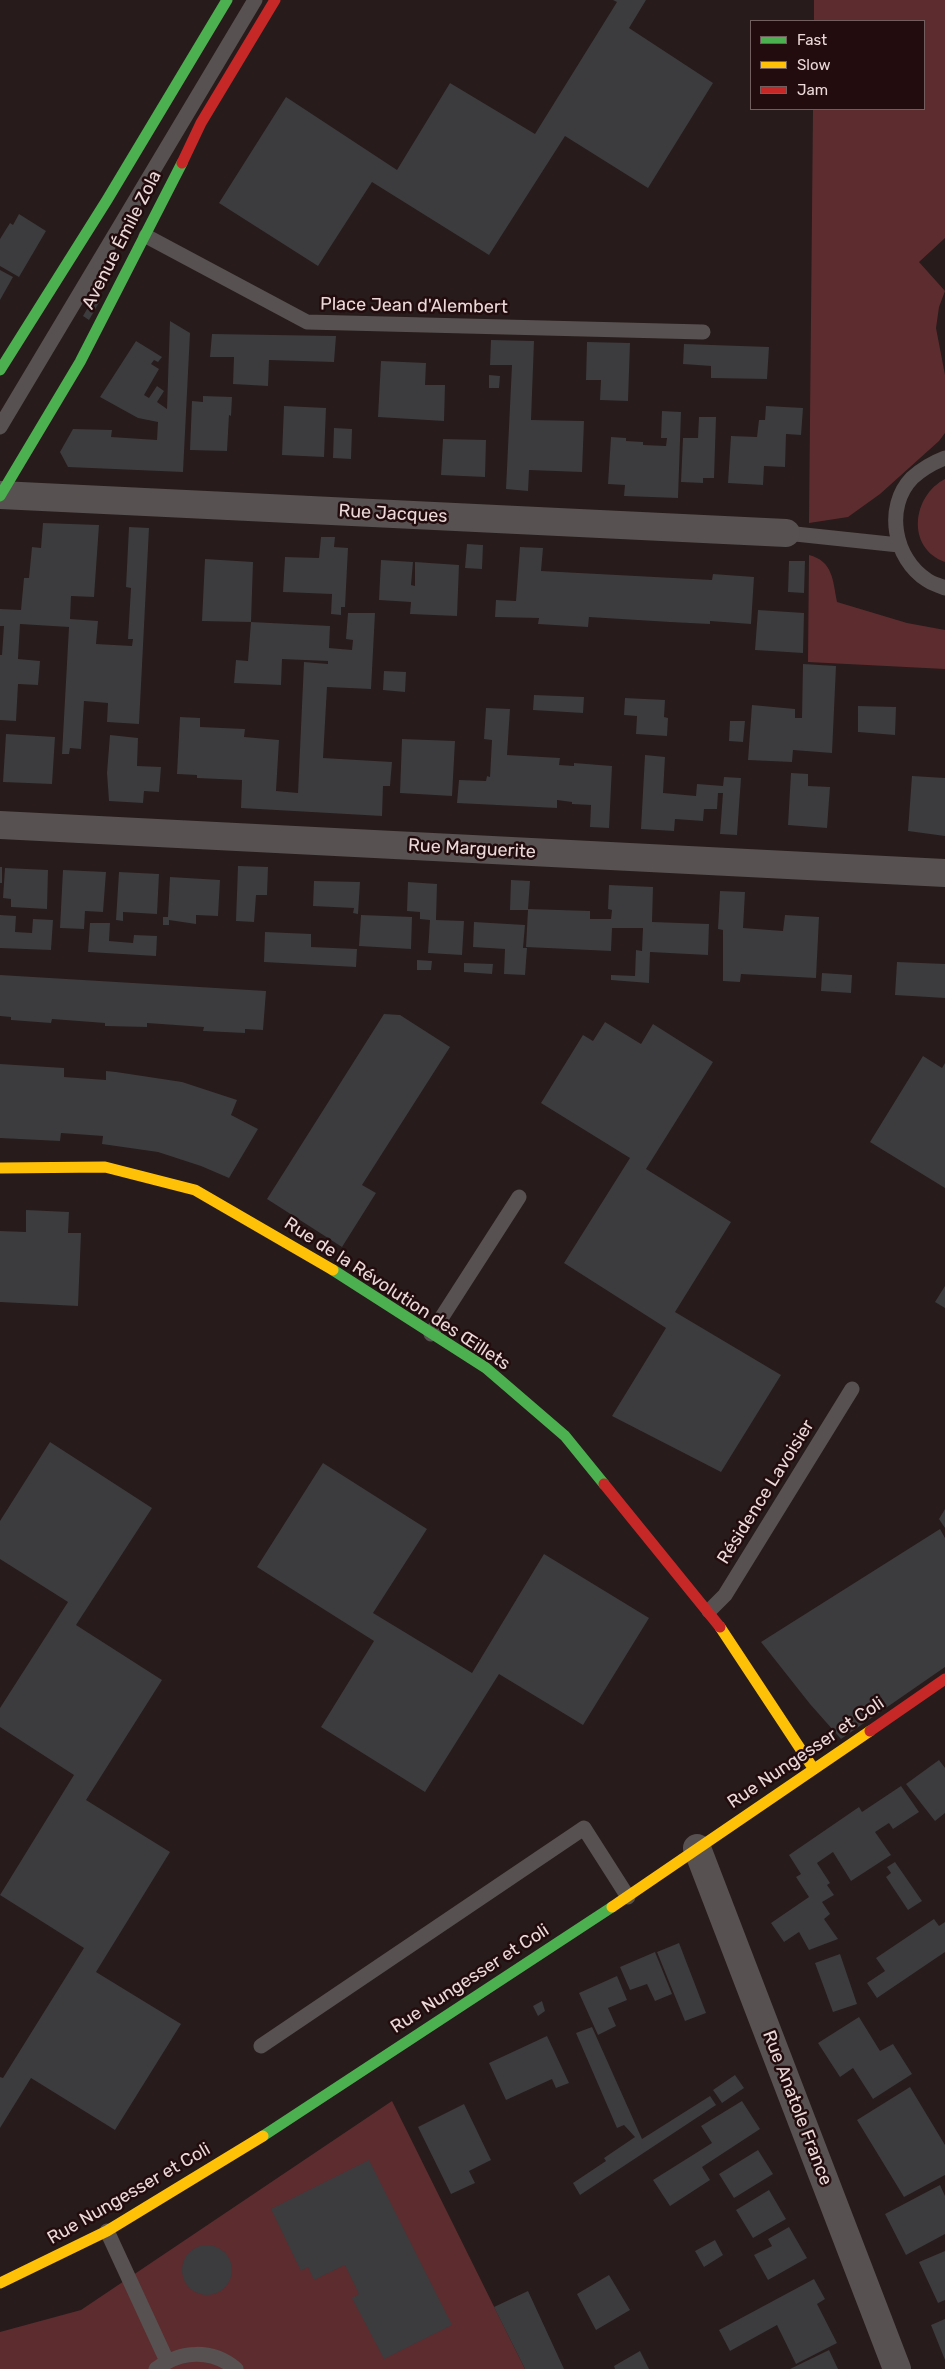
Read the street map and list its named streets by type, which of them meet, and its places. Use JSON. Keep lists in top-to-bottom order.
{
  "streets": {
    "street": [
      "Avenue Émile Zola",
      "Rue Jacques",
      "Rue Marguerite",
      "Rue de la Révolution des Œillets",
      "Rue Nungesser et Coli",
      "Rue Anatole France"
    ],
    "lane": ["Place Jean d'Alembert", "Résidence Lavoisier"]
  },
  "crossings": [
    ["Avenue Émile Zola", "Place Jean d'Alembert"],
    ["Avenue Émile Zola", "Rue Jacques"],
    ["Rue de la Révolution des Œillets", "Résidence Lavoisier"],
    ["Rue de la Révolution des Œillets", "Rue Nungesser et Coli"],
    ["Rue Nungesser et Coli", "Rue Anatole France"]
  ],
  "legend": ["Fast", "Slow", "Jam"]
}
